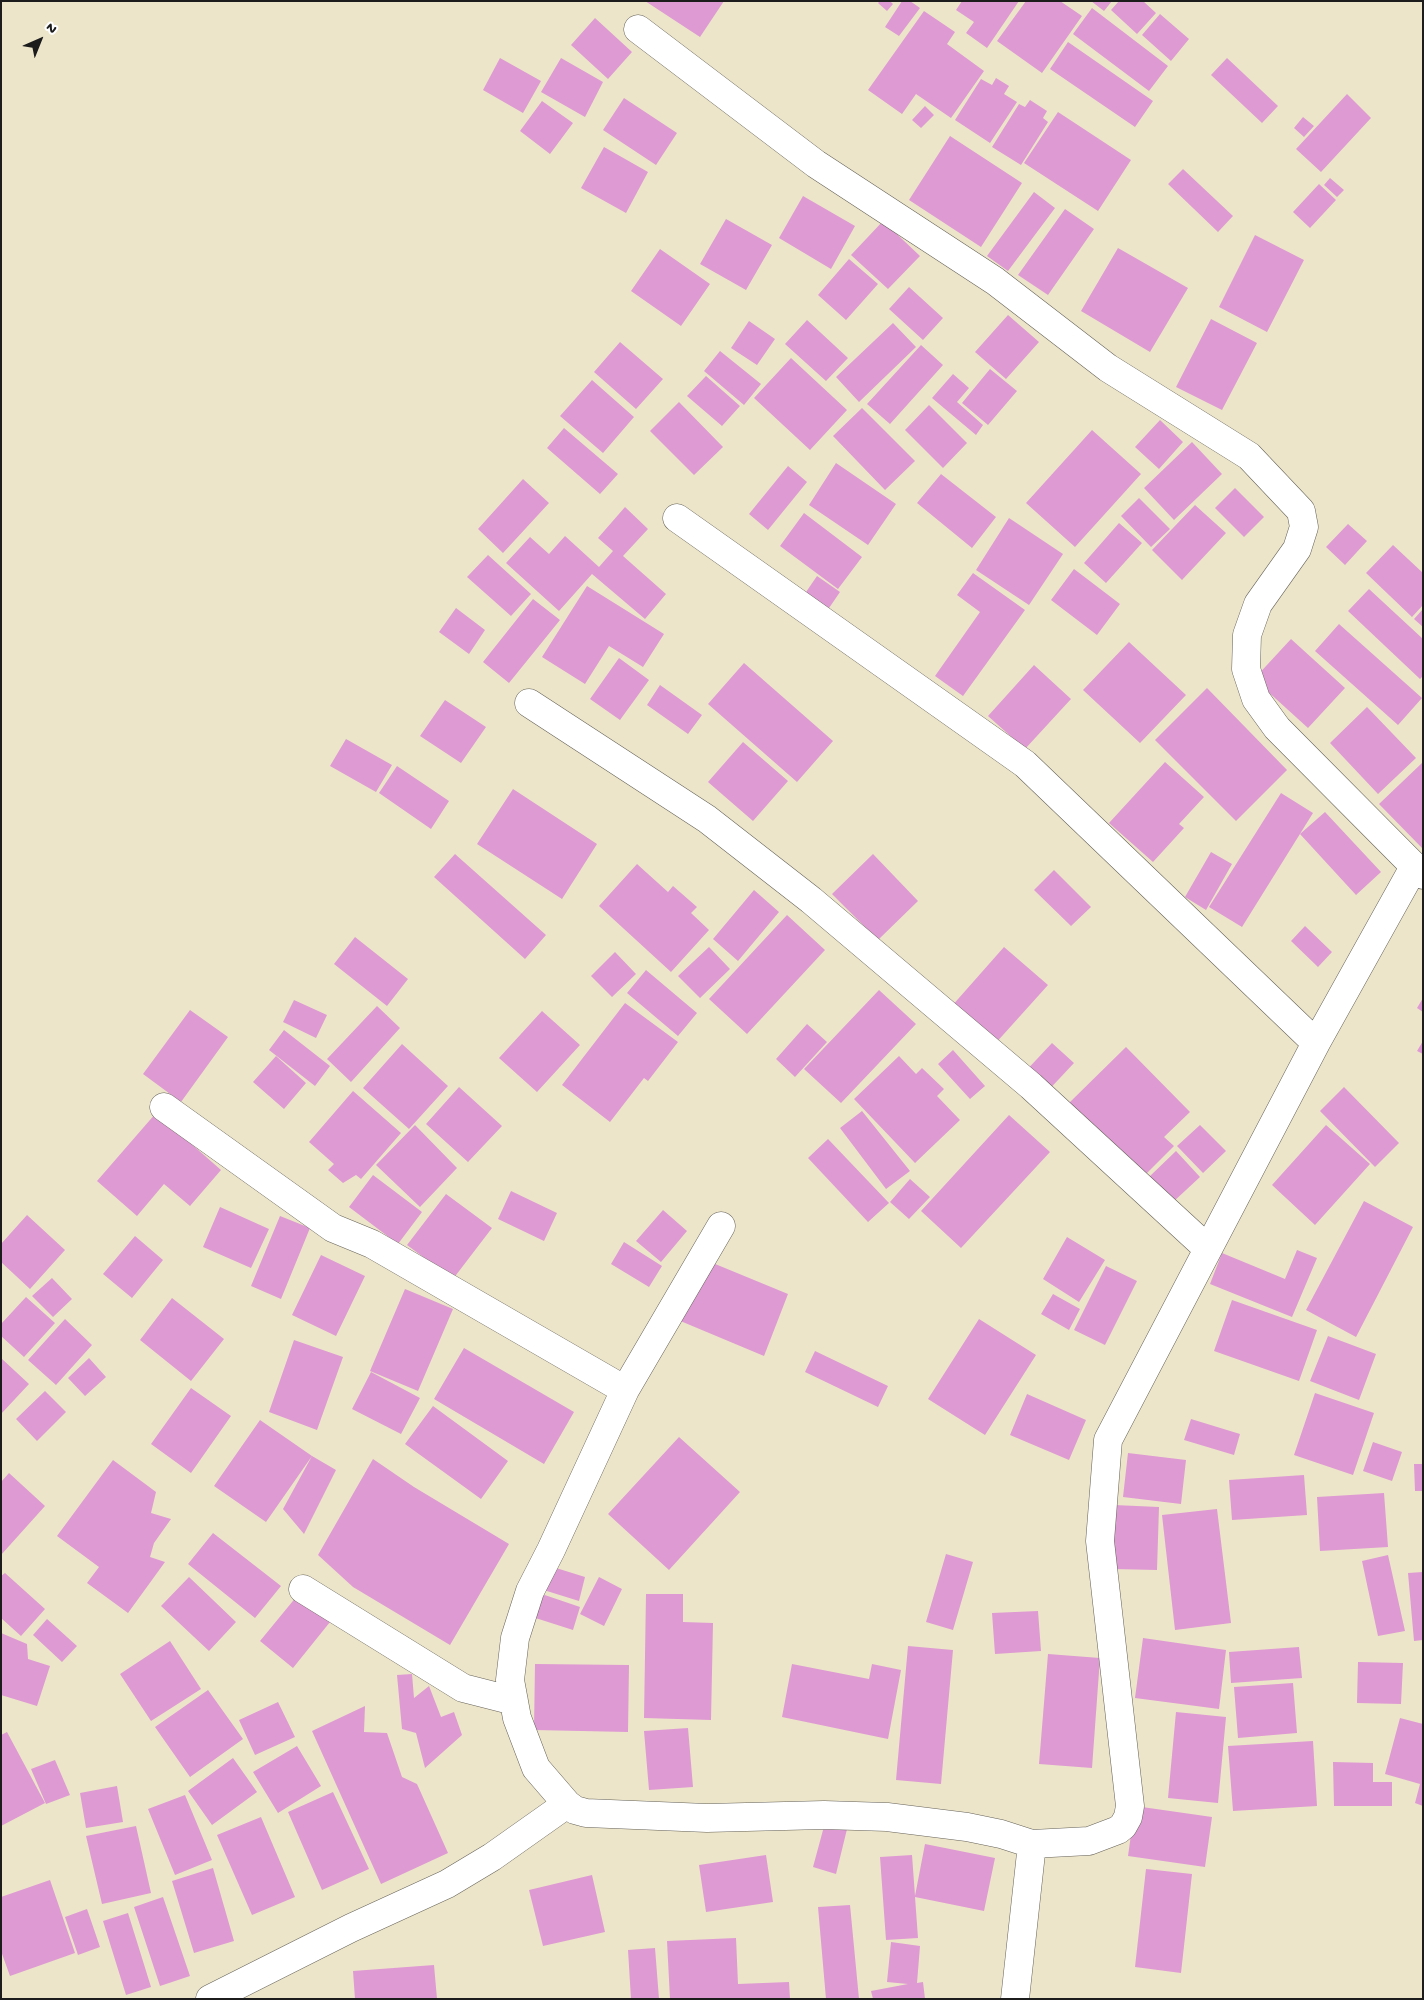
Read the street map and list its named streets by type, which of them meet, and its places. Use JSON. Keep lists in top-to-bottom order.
{
  "north": "top right"
}
